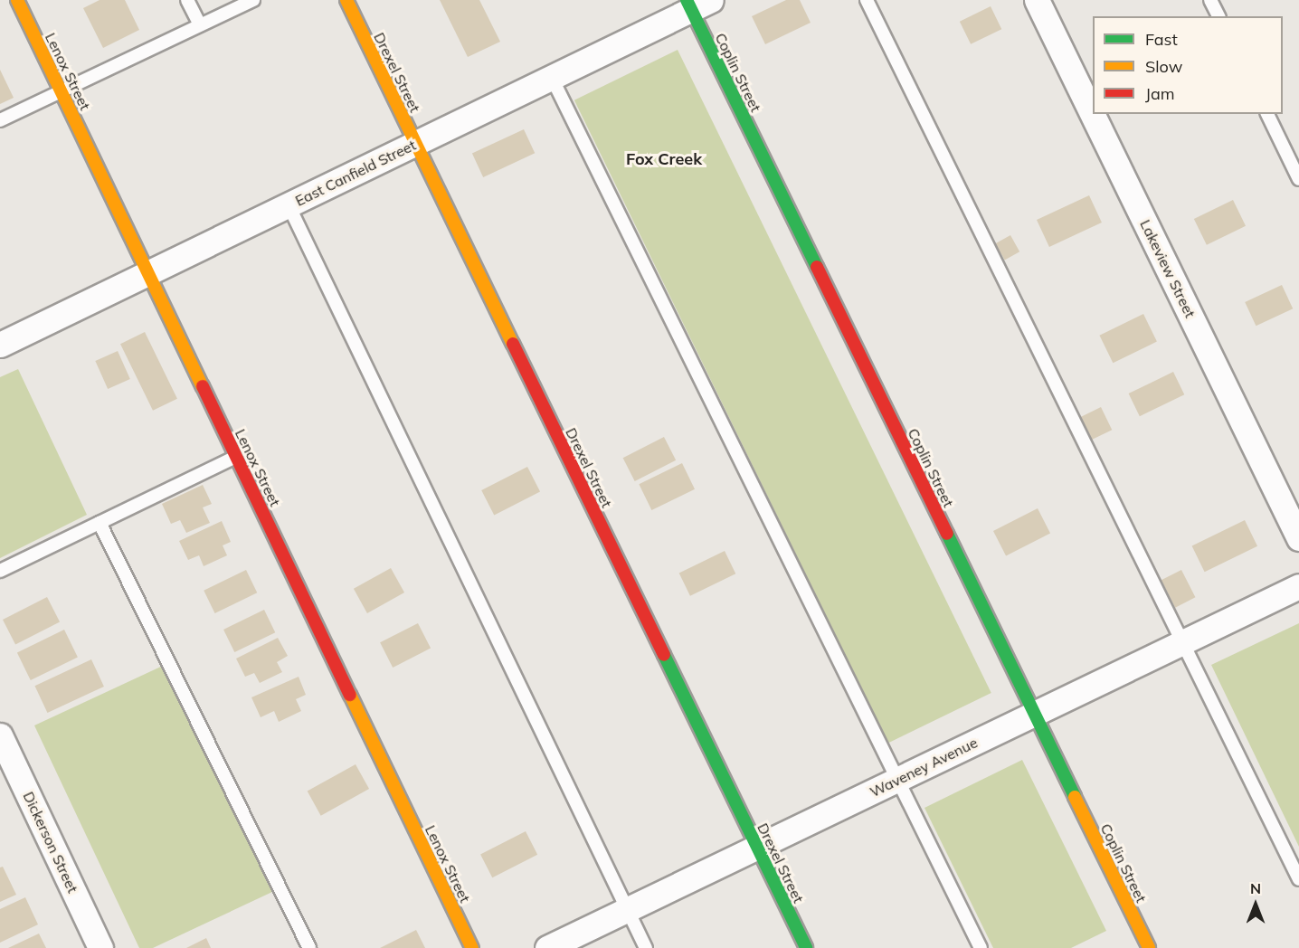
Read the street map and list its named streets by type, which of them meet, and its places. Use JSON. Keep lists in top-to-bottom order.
{
  "streets": {
    "street": [
      "Lenox Street",
      "Drexel Street",
      "Coplin Street",
      "East Canfield Street",
      "Lakeview Street",
      "Waveney Avenue",
      "Dickerson Street"
    ]
  },
  "crossings": [
    ["Lenox Street", "East Canfield Street"],
    ["Drexel Street", "East Canfield Street"],
    ["Drexel Street", "Waveney Avenue"],
    ["Coplin Street", "East Canfield Street"],
    ["Coplin Street", "Waveney Avenue"]
  ],
  "districts": ["Fox Creek"],
  "legend": ["Fast", "Slow", "Jam"],
  "north": "top"
}
